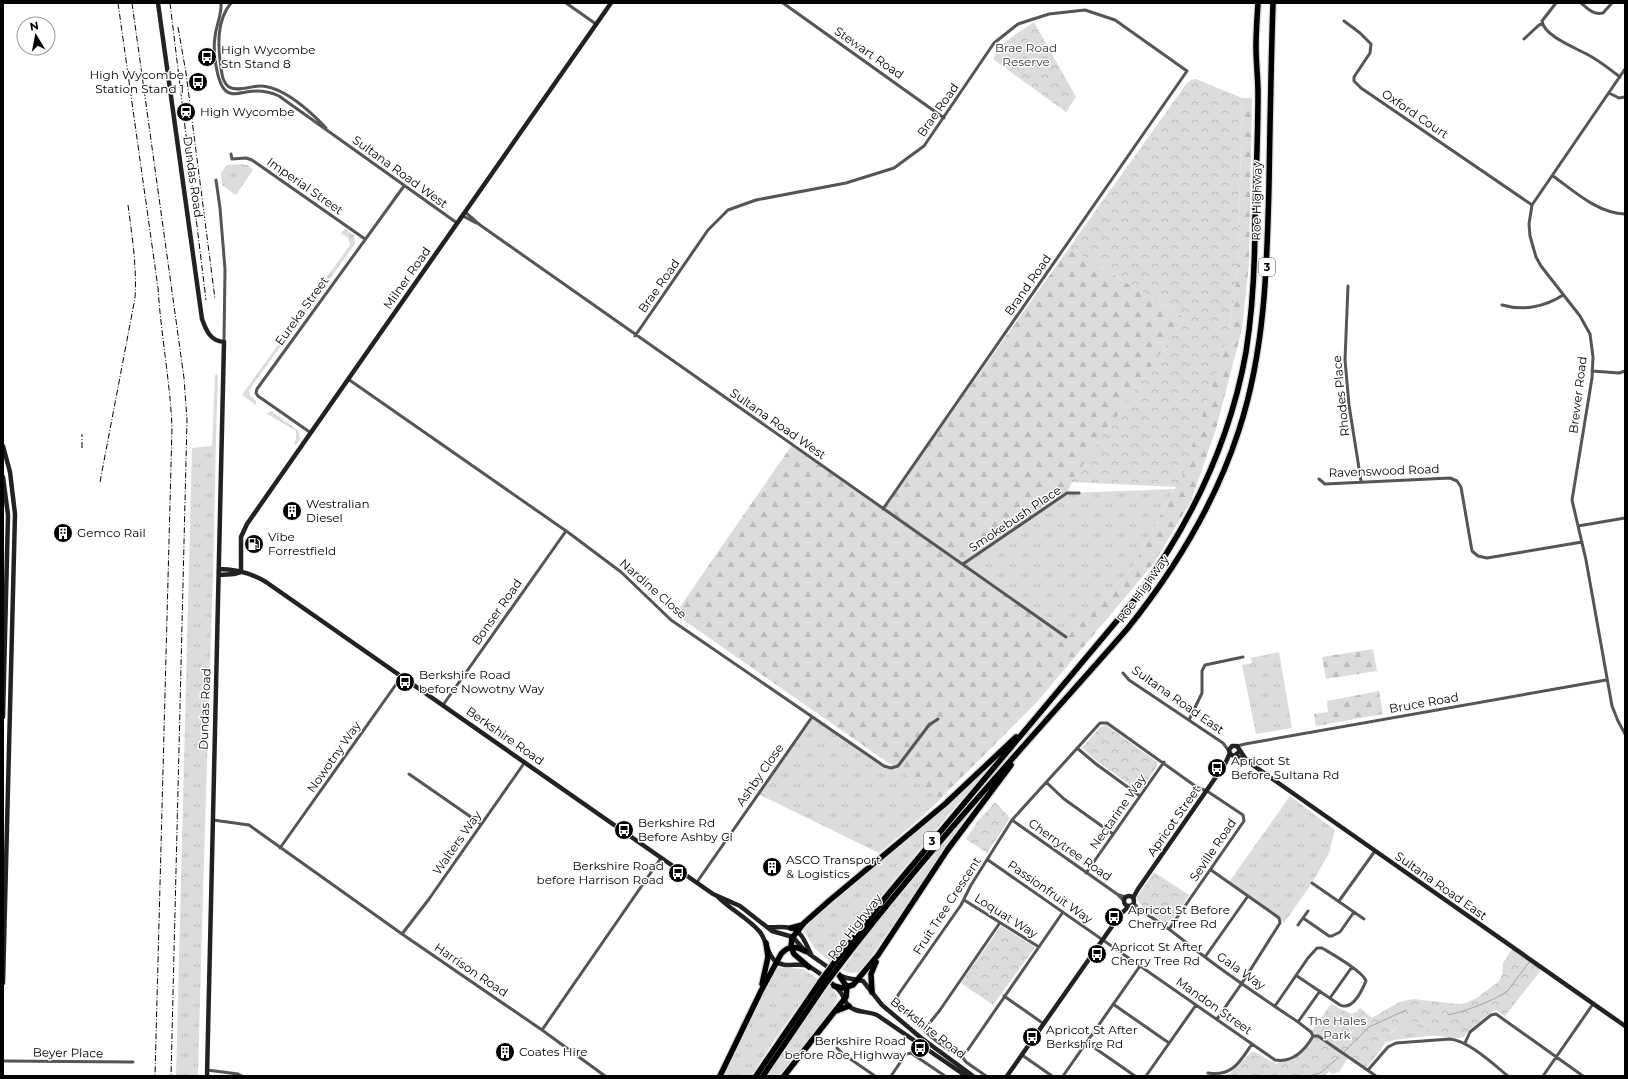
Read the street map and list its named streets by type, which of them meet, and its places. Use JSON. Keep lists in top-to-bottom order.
{
  "streets": {
    "highway": ["Roe Highway", "3"],
    "main road": [
      "Dundas Road",
      "Milner Road",
      "Sultana Road East",
      "Berkshire Road",
      "Apricot Street"
    ],
    "street": [
      "Stewart Road",
      "Brae Road",
      "Oxford Court",
      "Sultana Road West",
      "Imperial Street",
      "Brand Road",
      "Eureka Street",
      "Brewer Road",
      "Rhodes Place",
      "Ravenswood Road",
      "Smokebush Place",
      "Nardine Close",
      "Bonser Road",
      "Bruce Road",
      "Nowotny Way",
      "Ashby Close",
      "Nectarine Way",
      "Walters Way",
      "Cherrytree Road",
      "Seville Road",
      "Passionfruit Way",
      "Fruit Tree Crescent",
      "Loquat Way",
      "Harrison Road",
      "Gala Way",
      "Mandon Street",
      "Beyer Place"
    ]
  },
  "crossings": [
    ["Stewart Road", "Brae Road"],
    ["Brae Road", "Sultana Road West"],
    ["Brae Road", "Brand Road"],
    ["Oxford Court", "Brewer Road"],
    ["Sultana Road West", "Milner Road"],
    ["Sultana Road West", "Brand Road"],
    ["Sultana Road West", "Eureka Street"],
    ["Sultana Road West", "Smokebush Place"],
    ["Dundas Road", "Berkshire Road"],
    ["Dundas Road", "Harrison Road"],
    ["Imperial Street", "Eureka Street"],
    ["Milner Road", "Eureka Street"],
    ["Milner Road", "Nardine Close"],
    ["Milner Road", "Berkshire Road"],
    ["Brewer Road", "Ravenswood Road"],
    ["Brewer Road", "Bruce Road"],
    ["Rhodes Place", "Ravenswood Road"],
    ["Nardine Close", "Bonser Road"],
    ["Nardine Close", "Ashby Close"],
    ["Bonser Road", "Berkshire Road"],
    ["Sultana Road East", "Bruce Road"],
    ["Sultana Road East", "Apricot Street"],
    ["Bruce Road", "Apricot Street"],
    ["Berkshire Road", "Nowotny Way"],
    ["Berkshire Road", "Ashby Close"],
    ["Berkshire Road", "Walters Way"],
    ["Nowotny Way", "Harrison Road"],
    ["Nectarine Way", "Cherrytree Road"],
    ["Nectarine Way", "Fruit Tree Crescent"],
    ["Apricot Street", "Cherrytree Road"],
    ["Apricot Street", "Seville Road"],
    ["Apricot Street", "Passionfruit Way"],
    ["Apricot Street", "Fruit Tree Crescent"],
    ["Apricot Street", "Gala Way"],
    ["Apricot Street", "Mandon Street"],
    ["Walters Way", "Harrison Road"],
    ["Cherrytree Road", "Fruit Tree Crescent"],
    ["Cherrytree Road", "Gala Way"],
    ["Seville Road", "Fruit Tree Crescent"],
    ["Seville Road", "Gala Way"],
    ["Passionfruit Way", "Fruit Tree Crescent"],
    ["Passionfruit Way", "Mandon Street"],
    ["Fruit Tree Crescent", "Loquat Way"],
    ["Gala Way", "Mandon Street"]
  ],
  "parks": ["Brae Road Reserve", "The Hales Park"],
  "places": {
    "bus stop": [
      "High Wycombe Stn Stand 8",
      "High Wycombe Station Stand 1",
      "Berkshire Road before Nowotny Way",
      "Apricot St Before Sultana Rd",
      "Berkshire Rd Before Ashby Cl",
      "Berkshire Road before Harrison Road",
      "Apricot St Before Cherry Tree Rd",
      "Apricot St After Cherry Tree Rd",
      "Apricot St After Berkshire Rd",
      "Berkshire Road before Roe Highway"
    ],
    "station": ["High Wycombe"],
    "building": [
      "Westralian Diesel",
      "Gemco Rail",
      "ASCO Transport & Logistics",
      "Coates Hire"
    ],
    "fuel station": ["Vibe Forrestfield"]
  },
  "north": "top"
}
